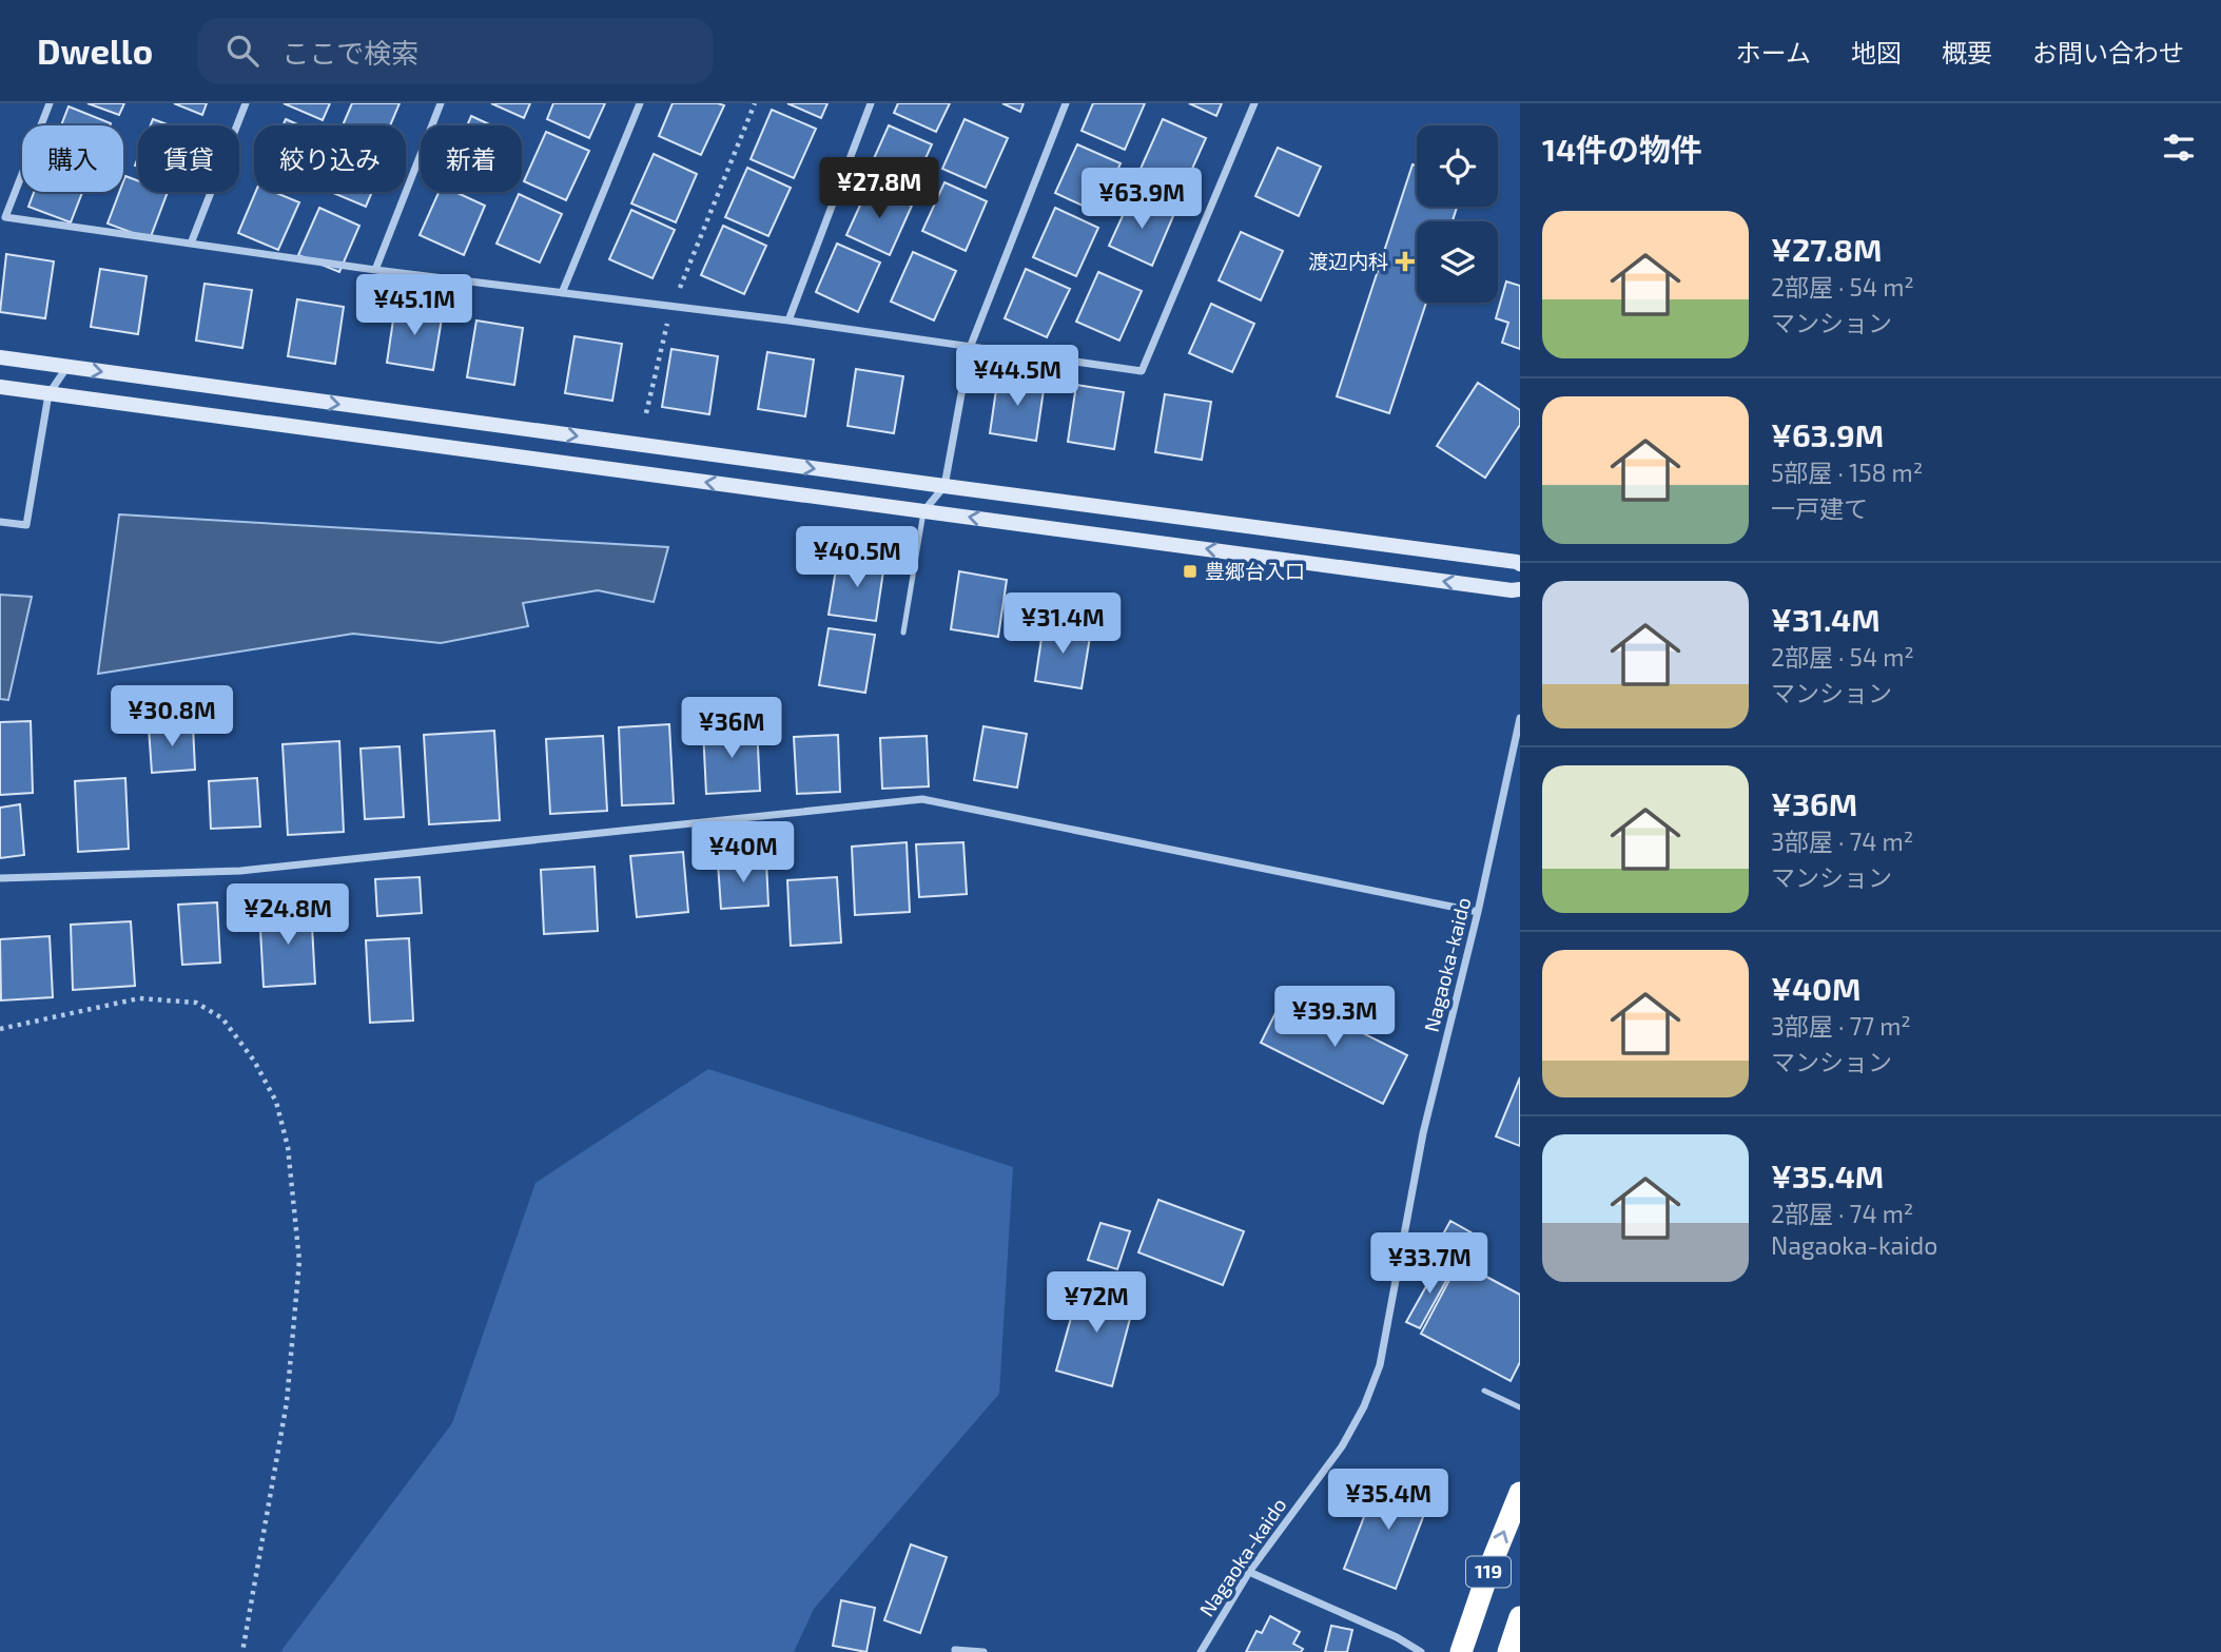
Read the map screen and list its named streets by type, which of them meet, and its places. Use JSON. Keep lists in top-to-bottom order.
{
  "streets": {
    "highway": ["119"],
    "street": ["Nagaoka-kaido"]
  },
  "places": {
    "health": ["渡辺内科"],
    "transit": ["豊郷台入口"]
  },
  "page": {
    "header": "Dwello",
    "search": "ここで検索",
    "nav": [
      "ホーム",
      "地図",
      "概要",
      "お問い合わせ"
    ],
    "heading": "14件の物件",
    "chip": [
      "購入",
      "賃貸",
      "絞り込み",
      "新着"
    ],
    "price": [
      "¥27.8M",
      "¥63.9M",
      "¥45.1M",
      "¥44.5M",
      "¥40.5M",
      "¥31.4M",
      "¥30.8M",
      "¥36M",
      "¥40M",
      "¥24.8M",
      "¥39.3M",
      "¥33.7M",
      "¥72M",
      "¥35.4M"
    ],
    "list": [
      {
        "name": "¥27.8M",
        "note": "2部屋 · 54 m² · マンション"
      },
      {
        "name": "¥63.9M",
        "note": "5部屋 · 158 m² · 一戸建て"
      },
      {
        "name": "¥31.4M",
        "note": "2部屋 · 54 m² · マンション"
      },
      {
        "name": "¥36M",
        "note": "3部屋 · 74 m² · マンション"
      },
      {
        "name": "¥40M",
        "note": "3部屋 · 77 m² · マンション"
      },
      {
        "name": "¥35.4M",
        "note": "2部屋 · 74 m² · Nagaoka-kaido"
      }
    ]
  }
}
